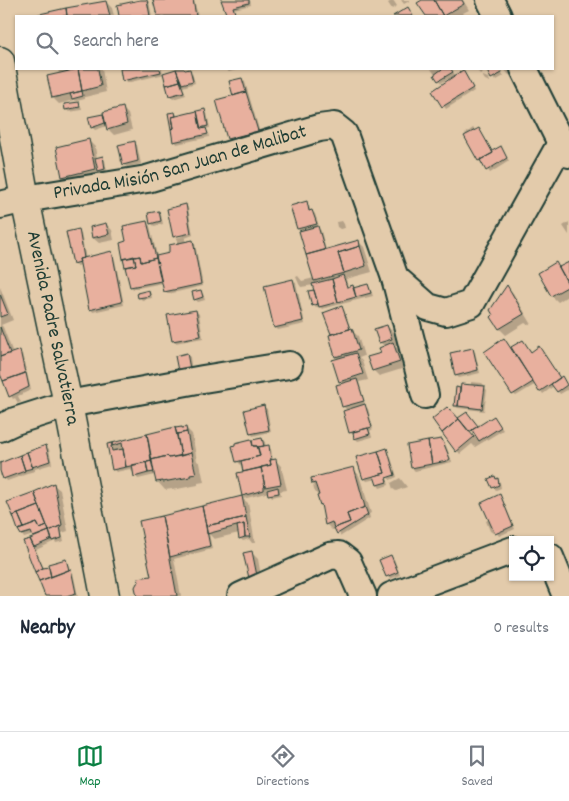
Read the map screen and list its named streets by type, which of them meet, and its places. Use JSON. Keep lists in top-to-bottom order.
{
  "streets": {
    "main road": ["Avenida Padre Salvatierra"],
    "street": ["Privada Misión San Juan de Malibat"]
  },
  "crossings": [
    ["Privada Misión San Juan de Malibat", "Avenida Padre Salvatierra"]
  ],
  "page": {
    "search": "Search here",
    "heading": ["Nearby", "0 results"],
    "nav": ["Map", "Directions", "Saved"]
  }
}
